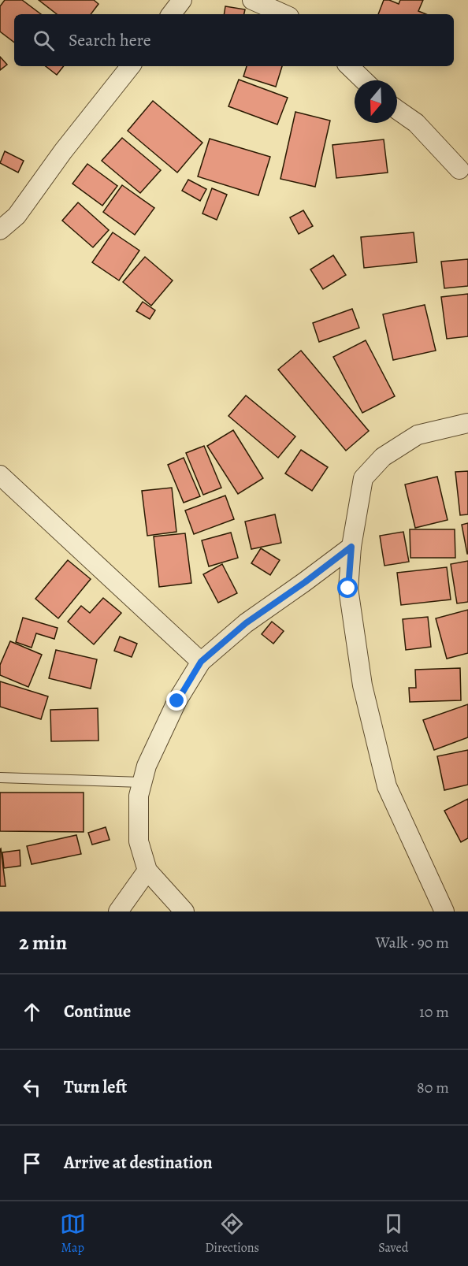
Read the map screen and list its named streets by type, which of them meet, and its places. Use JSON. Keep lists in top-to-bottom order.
{
  "north": "bottom",
  "page": {
    "search": "Search here",
    "heading": ["2 min", "Walk · 90 m"],
    "list": [
      ["Continue", "10 m"],
      ["Turn left", "80 m"],
      "Arrive at destination"
    ],
    "nav": ["Map", "Directions", "Saved"]
  }
}
